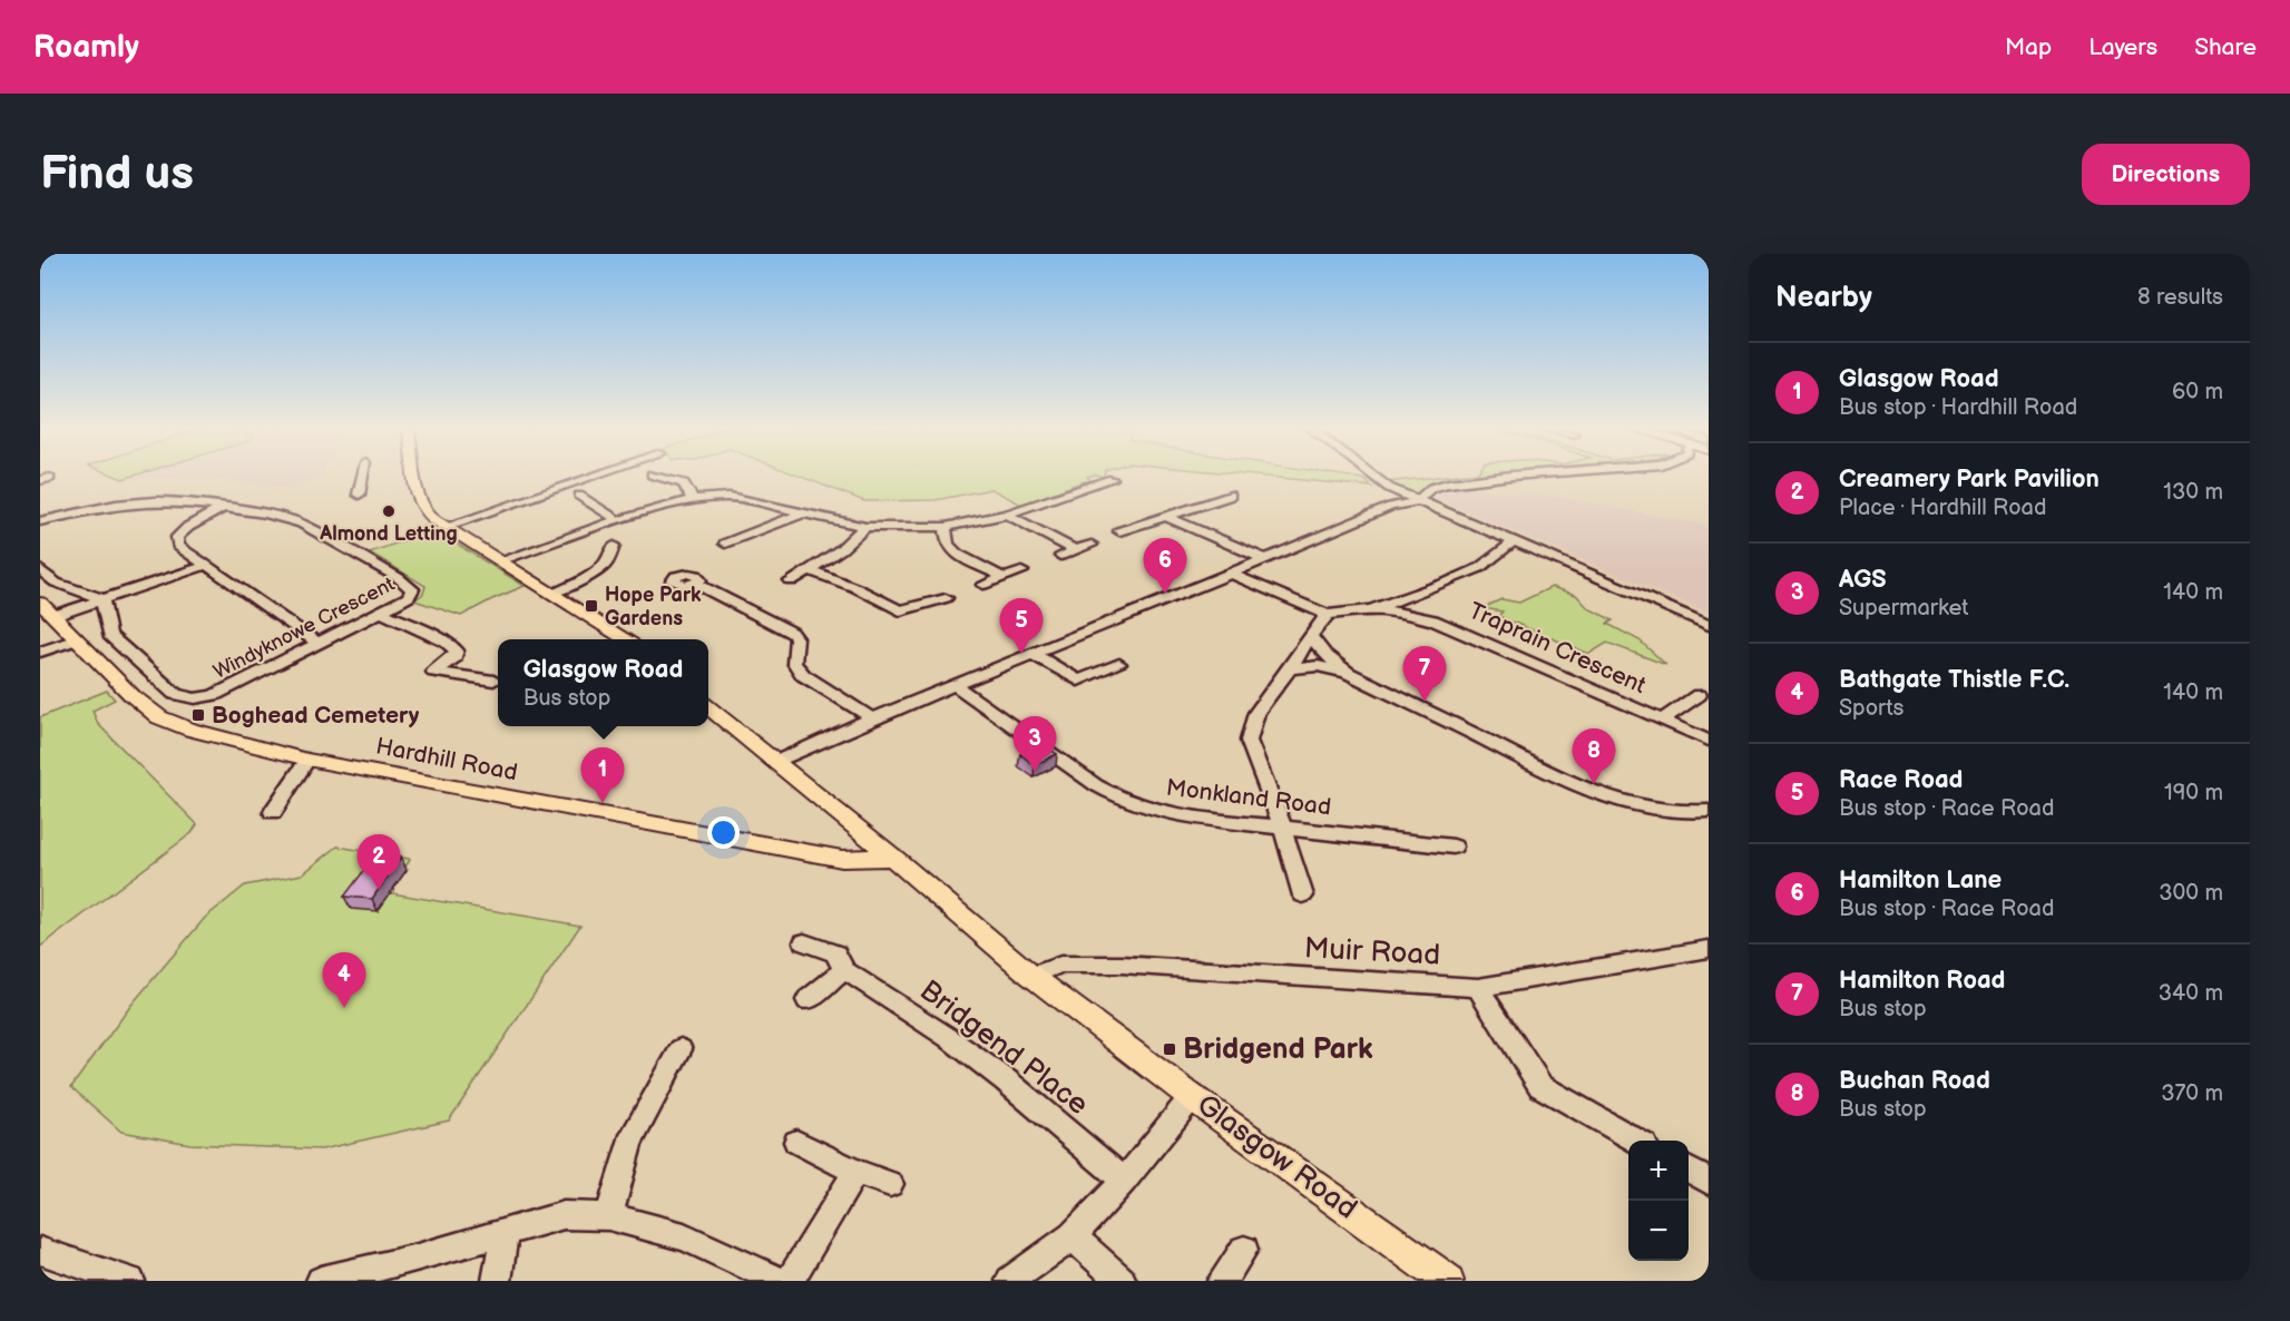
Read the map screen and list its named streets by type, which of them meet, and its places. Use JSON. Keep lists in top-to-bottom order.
{
  "streets": {
    "main road": ["Hardhill Road", "Glasgow Road"],
    "street": [
      "Windyknowe Crescent",
      "Traprain Crescent",
      "Monkland Road",
      "Muir Road",
      "Bridgend Place"
    ]
  },
  "crossings": [
    ["Hardhill Road", "Glasgow Road"],
    ["Muir Road", "Glasgow Road"]
  ],
  "places": {
    "other": ["Almond Letting"],
    "transit": ["Hope Park Gardens", "Boghead Cemetery", "Bridgend Park"]
  },
  "page": {
    "header": "Roamly",
    "nav": ["Map", "Layers", "Share"],
    "buttons": "Directions",
    "title": "Find us",
    "heading": ["Nearby", "8 results"],
    "list": [
      {
        "mark": "1",
        "name": "Glasgow Road",
        "note": "Bus stop · Hardhill Road",
        "value": "60 m"
      },
      {
        "mark": "2",
        "name": "Creamery Park Pavilion",
        "note": "Place · Hardhill Road",
        "value": "130 m"
      },
      {
        "mark": "3",
        "name": "AGS",
        "note": "Supermarket",
        "value": "140 m"
      },
      {
        "mark": "4",
        "name": "Bathgate Thistle F.C.",
        "note": "Sports",
        "value": "140 m"
      },
      {
        "mark": "5",
        "name": "Race Road",
        "note": "Bus stop · Race Road",
        "value": "190 m"
      },
      {
        "mark": "6",
        "name": "Hamilton Lane",
        "note": "Bus stop · Race Road",
        "value": "300 m"
      },
      {
        "mark": "7",
        "name": "Hamilton Road",
        "note": "Bus stop",
        "value": "340 m"
      },
      {
        "mark": "8",
        "name": "Buchan Road",
        "note": "Bus stop",
        "value": "370 m"
      }
    ],
    "pins": [
      "6",
      "5",
      "7",
      "3",
      "8",
      "1",
      "2",
      "4"
    ],
    "popup": ["Glasgow Road", "Bus stop"],
    "map_buttons": ["+", "−"]
  }
}
